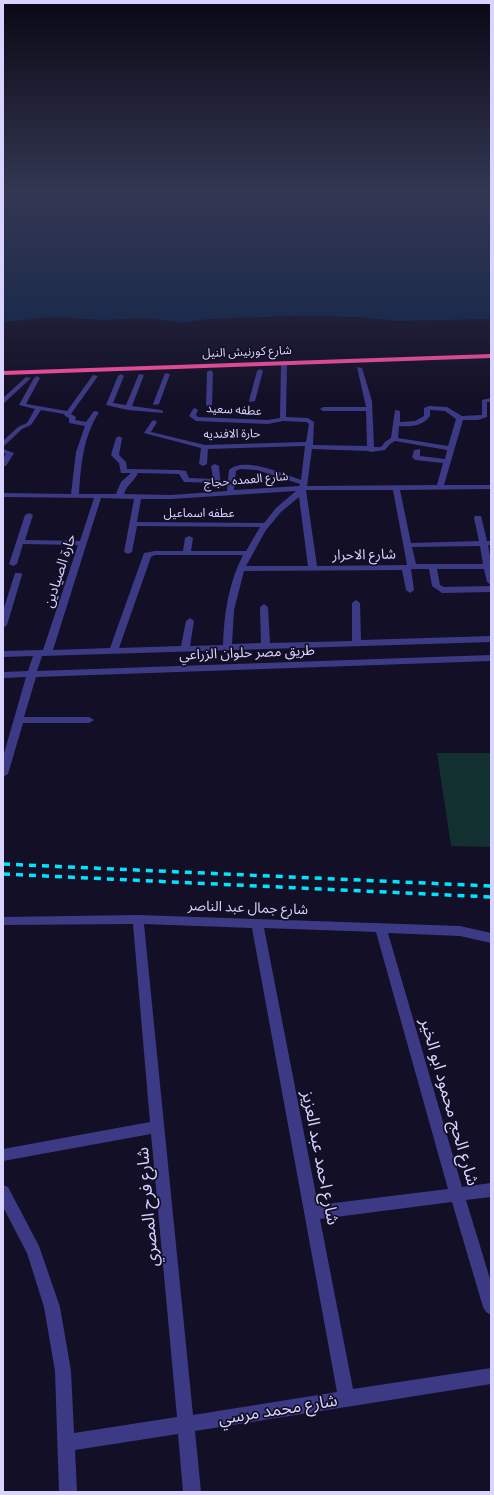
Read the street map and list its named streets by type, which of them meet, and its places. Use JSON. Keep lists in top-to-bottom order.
{
  "streets": {
    "highway": ["شارع كورنيش النيل"],
    "street": [
      "عطفه سعيد",
      "حارة الافنديه",
      "شارع العمده حجاج",
      "عطفه اسماعيل",
      "شارع الاحرار",
      "حارة الصيادين",
      "طريق مصر حلوان الزراعي",
      "شارع جمال عبد الناصر",
      "شارع الحج محمود ابو الخير",
      "شارع احمد عبد العزيز",
      "شارع فرح المصري",
      "شارع محمد مرسي"
    ]
  },
  "crossings": [
    ["شارع العمده حجاج", "حارة الصيادين"],
    ["حارة الصيادين", "طريق مصر حلوان الزراعي"],
    ["شارع جمال عبد الناصر", "شارع الحج محمود ابو الخير"],
    ["شارع جمال عبد الناصر", "شارع احمد عبد العزيز"],
    ["شارع جمال عبد الناصر", "شارع فرح المصري"],
    ["شارع احمد عبد العزيز", "شارع محمد مرسي"],
    ["شارع فرح المصري", "شارع محمد مرسي"]
  ]
}
